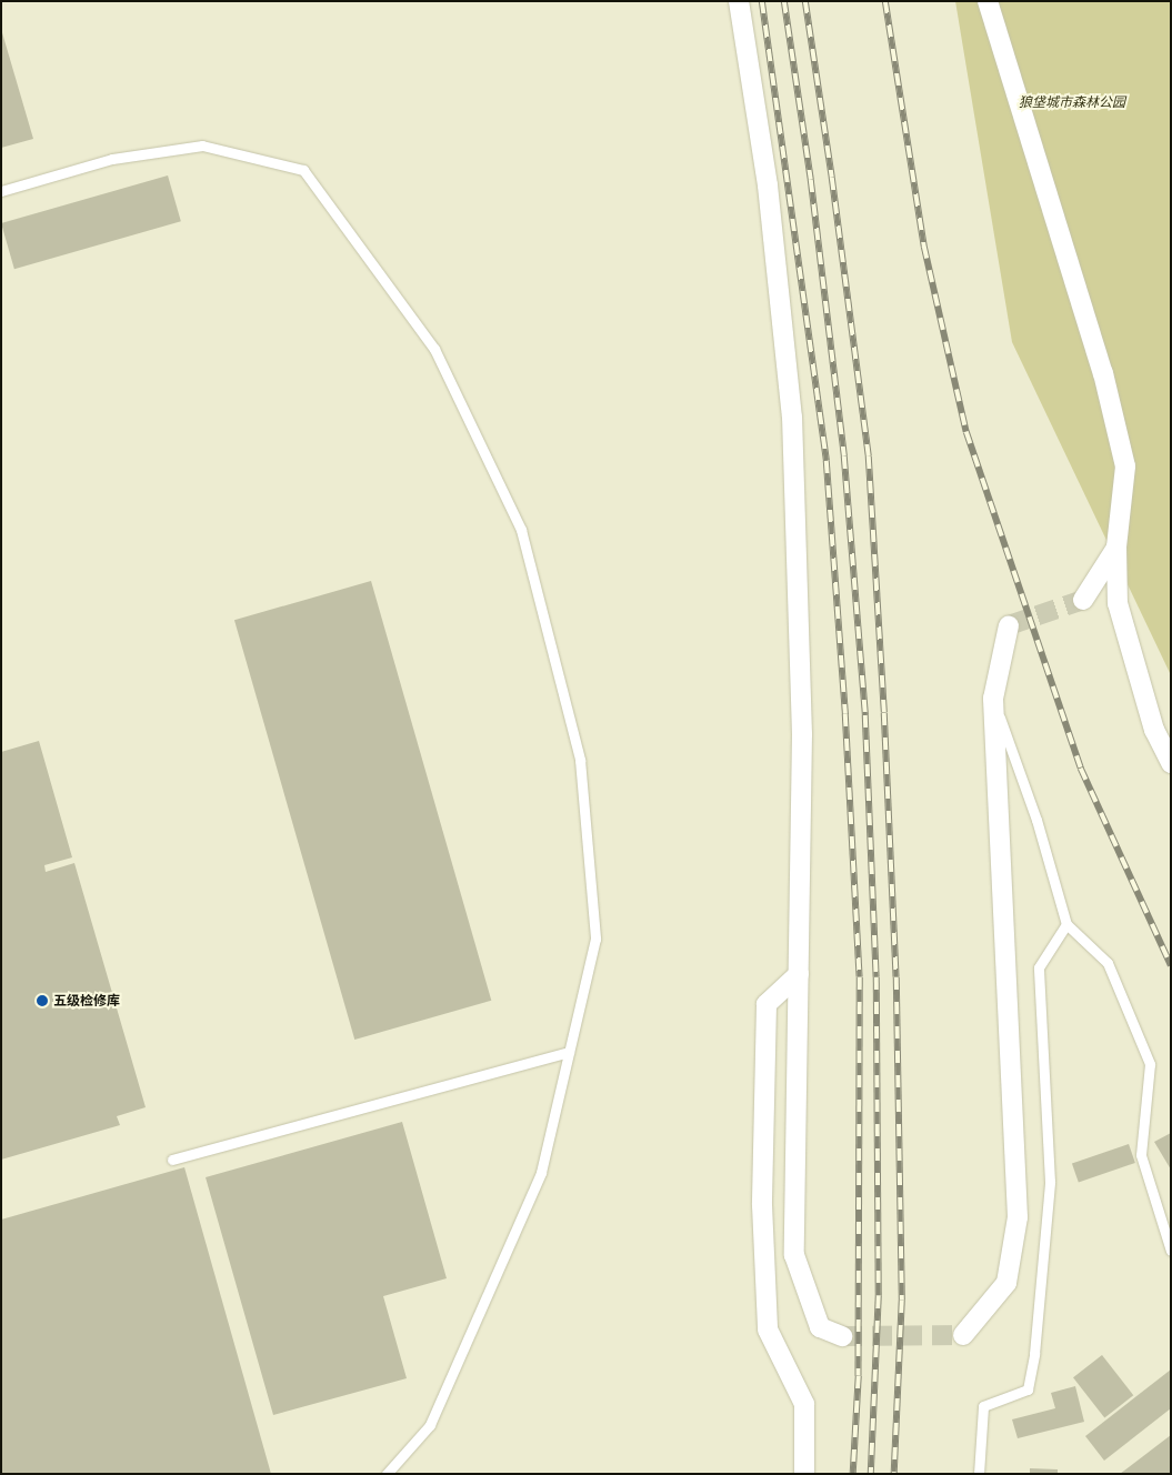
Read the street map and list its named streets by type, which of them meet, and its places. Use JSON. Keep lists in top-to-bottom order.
{
  "parks": ["狼垡城市森林公园"],
  "places": ["五级检修库"]
}
